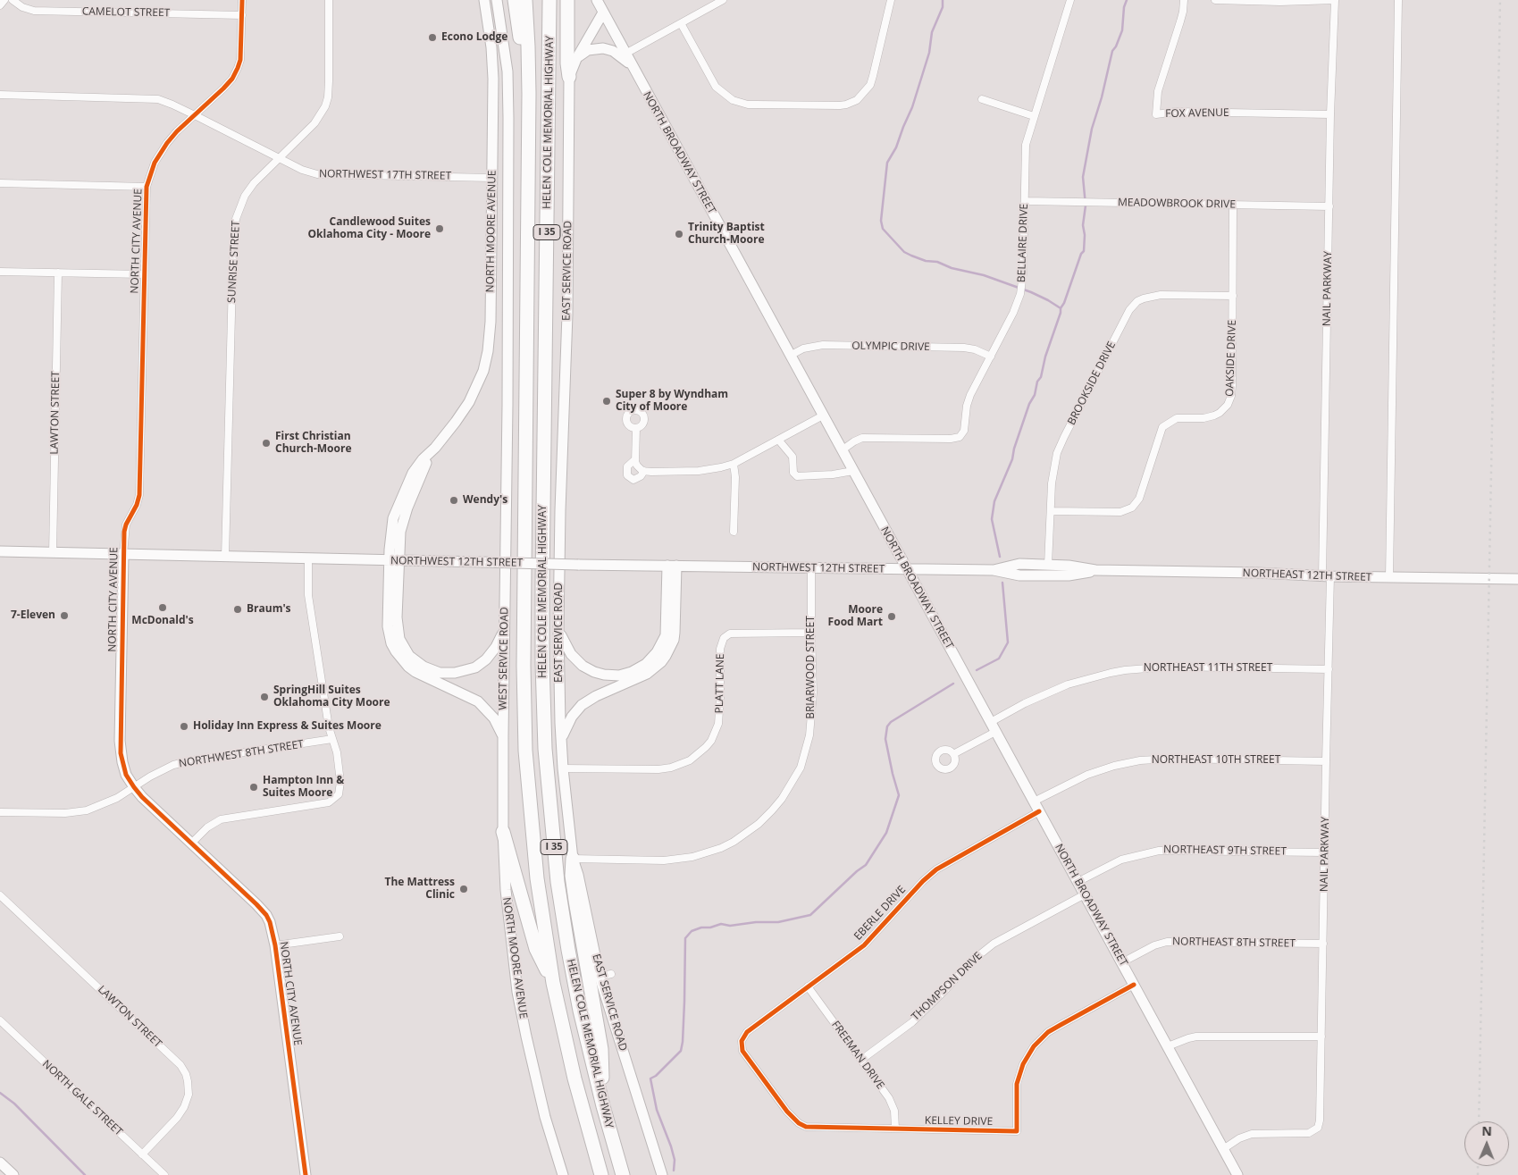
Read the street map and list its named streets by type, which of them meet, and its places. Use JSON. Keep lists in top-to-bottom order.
{
  "streets": {
    "highway": ["HELEN COLE MEMORIAL HIGHWAY", "I 35"],
    "main road": [
      "NORTH BROADWAY STREET",
      "NORTH MOORE AVENUE",
      "NORTH CITY AVENUE",
      "EAST SERVICE ROAD",
      "NORTHWEST 12TH STREET",
      "NORTHEAST 12TH STREET",
      "WEST SERVICE ROAD"
    ],
    "street": [
      "CAMELOT STREET",
      "FOX AVENUE",
      "NORTHWEST 17TH STREET",
      "MEADOWBROOK DRIVE",
      "BELLAIRE DRIVE",
      "SUNRISE STREET",
      "NAIL PARKWAY",
      "OLYMPIC DRIVE",
      "OAKSIDE DRIVE",
      "BROOKSIDE DRIVE",
      "LAWTON STREET",
      "BRIARWOOD STREET",
      "NORTHEAST 11TH STREET",
      "PLATT LANE",
      "NORTHWEST 8TH STREET",
      "NORTHEAST 10TH STREET",
      "NORTHEAST 9TH STREET",
      "EBERLE DRIVE",
      "NORTHEAST 8TH STREET",
      "THOMPSON DRIVE",
      "FREEMAN DRIVE",
      "NORTH GALE STREET",
      "KELLEY DRIVE"
    ]
  },
  "crossings": [
    ["CAMELOT STREET", "NORTH CITY AVENUE"],
    ["FOX AVENUE", "NAIL PARKWAY"],
    ["NORTH BROADWAY STREET", "BELLAIRE DRIVE"],
    ["NORTH BROADWAY STREET", "EAST SERVICE ROAD"],
    ["NORTH BROADWAY STREET", "NAIL PARKWAY"],
    ["NORTH BROADWAY STREET", "OLYMPIC DRIVE"],
    ["NORTH BROADWAY STREET", "NORTHWEST 12TH STREET"],
    ["NORTH BROADWAY STREET", "NORTHEAST 11TH STREET"],
    ["NORTH BROADWAY STREET", "NORTHEAST 10TH STREET"],
    ["NORTH BROADWAY STREET", "NORTHEAST 9TH STREET"],
    ["NORTH BROADWAY STREET", "EBERLE DRIVE"],
    ["NORTH BROADWAY STREET", "NORTHEAST 8TH STREET"],
    ["NORTH BROADWAY STREET", "THOMPSON DRIVE"],
    ["NORTH BROADWAY STREET", "KELLEY DRIVE"],
    ["NORTHWEST 17TH STREET", "NORTH MOORE AVENUE"],
    ["NORTHWEST 17TH STREET", "NORTH CITY AVENUE"],
    ["NORTHWEST 17TH STREET", "SUNRISE STREET"],
    ["MEADOWBROOK DRIVE", "BELLAIRE DRIVE"],
    ["MEADOWBROOK DRIVE", "NAIL PARKWAY"],
    ["MEADOWBROOK DRIVE", "OAKSIDE DRIVE"],
    ["NORTH MOORE AVENUE", "NORTHWEST 12TH STREET"],
    ["NORTH MOORE AVENUE", "WEST SERVICE ROAD"],
    ["NORTH CITY AVENUE", "NORTHWEST 12TH STREET"],
    ["NORTH CITY AVENUE", "NORTHWEST 8TH STREET"],
    ["BELLAIRE DRIVE", "OLYMPIC DRIVE"],
    ["SUNRISE STREET", "NORTHWEST 12TH STREET"],
    ["EAST SERVICE ROAD", "BRIARWOOD STREET"],
    ["EAST SERVICE ROAD", "PLATT LANE"],
    ["NAIL PARKWAY", "NORTHEAST 12TH STREET"],
    ["NAIL PARKWAY", "NORTHEAST 11TH STREET"],
    ["NAIL PARKWAY", "NORTHEAST 10TH STREET"],
    ["NAIL PARKWAY", "NORTHEAST 9TH STREET"],
    ["NAIL PARKWAY", "NORTHEAST 8TH STREET"],
    ["OAKSIDE DRIVE", "BROOKSIDE DRIVE"],
    ["BROOKSIDE DRIVE", "NORTHEAST 12TH STREET"],
    ["LAWTON STREET", "NORTHWEST 12TH STREET"],
    ["LAWTON STREET", "NORTH GALE STREET"],
    ["NORTHWEST 12TH STREET", "NORTHEAST 12TH STREET"],
    ["NORTHWEST 12TH STREET", "BRIARWOOD STREET"],
    ["BRIARWOOD STREET", "PLATT LANE"],
    ["EBERLE DRIVE", "FREEMAN DRIVE"],
    ["EBERLE DRIVE", "KELLEY DRIVE"],
    ["THOMPSON DRIVE", "FREEMAN DRIVE"],
    ["FREEMAN DRIVE", "KELLEY DRIVE"]
  ],
  "places": [
    "Econo Lodge",
    "Candlewood Suites Oklahoma City - Moore",
    "Trinity Baptist Church-Moore",
    "Super 8 by Wyndham City of Moore",
    "First Christian Church-Moore",
    "Wendy's",
    "McDonald's",
    "Braum's",
    "7-Eleven",
    "Moore Food Mart",
    "SpringHill Suites Oklahoma City Moore",
    "Holiday Inn Express & Suites Moore",
    "Hampton Inn & Suites Moore",
    "The Mattress Clinic"
  ],
  "north": "top"
}
